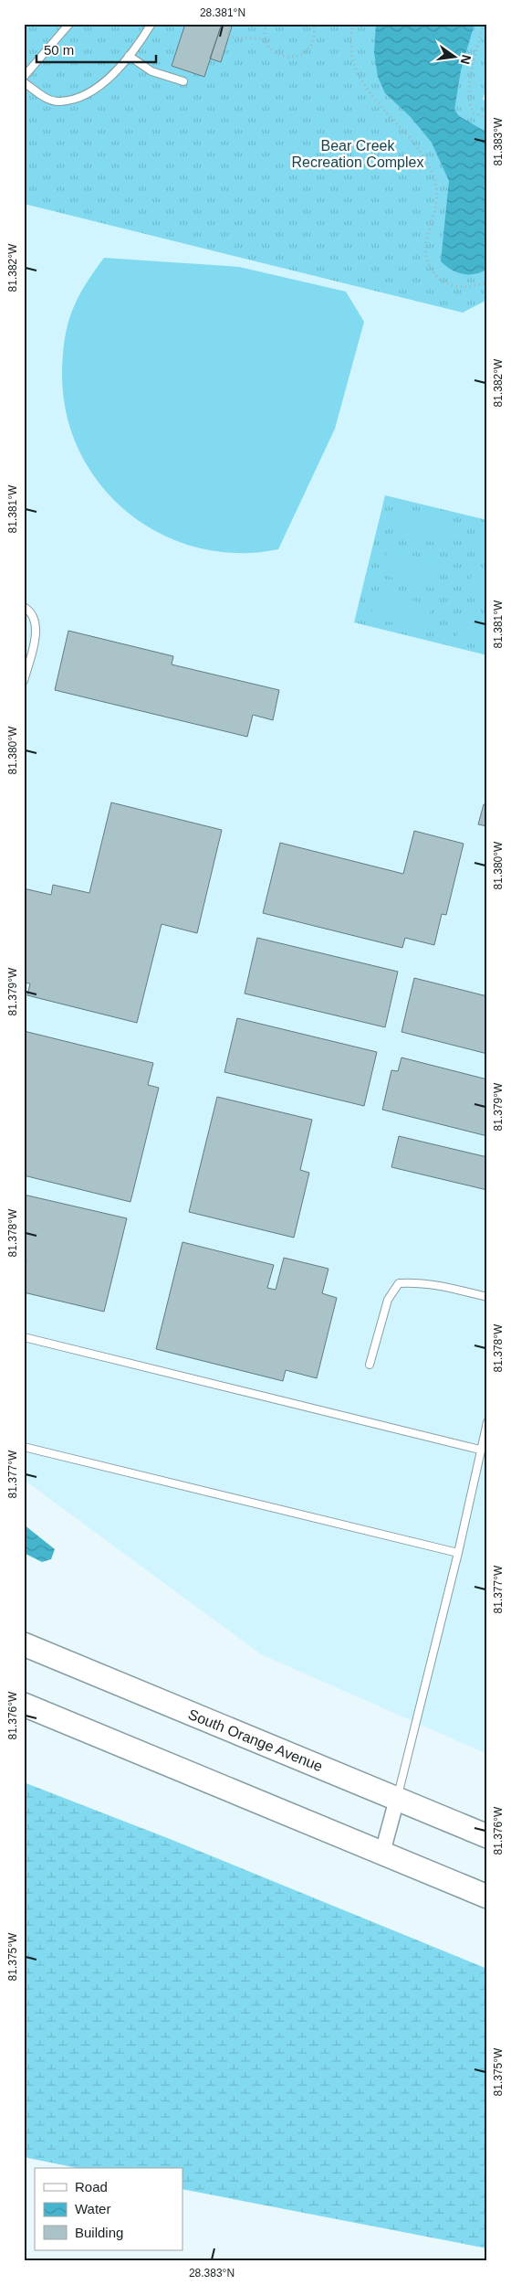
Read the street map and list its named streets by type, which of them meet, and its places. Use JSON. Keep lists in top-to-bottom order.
{
  "streets": {
    "main road": ["South Orange Avenue"]
  },
  "parks": ["Bear Creek Recreation Complex"],
  "legend": ["Road", "Water", "Building"],
  "scale_bar": "50 m",
  "north": "right",
  "coordinates": [
    "28.381°N",
    "81.383°W",
    "81.382°W",
    "81.381°W",
    "81.380°W",
    "81.379°W",
    "81.378°W",
    "81.377°W",
    "81.376°W",
    "81.375°W",
    "28.383°N"
  ]
}
